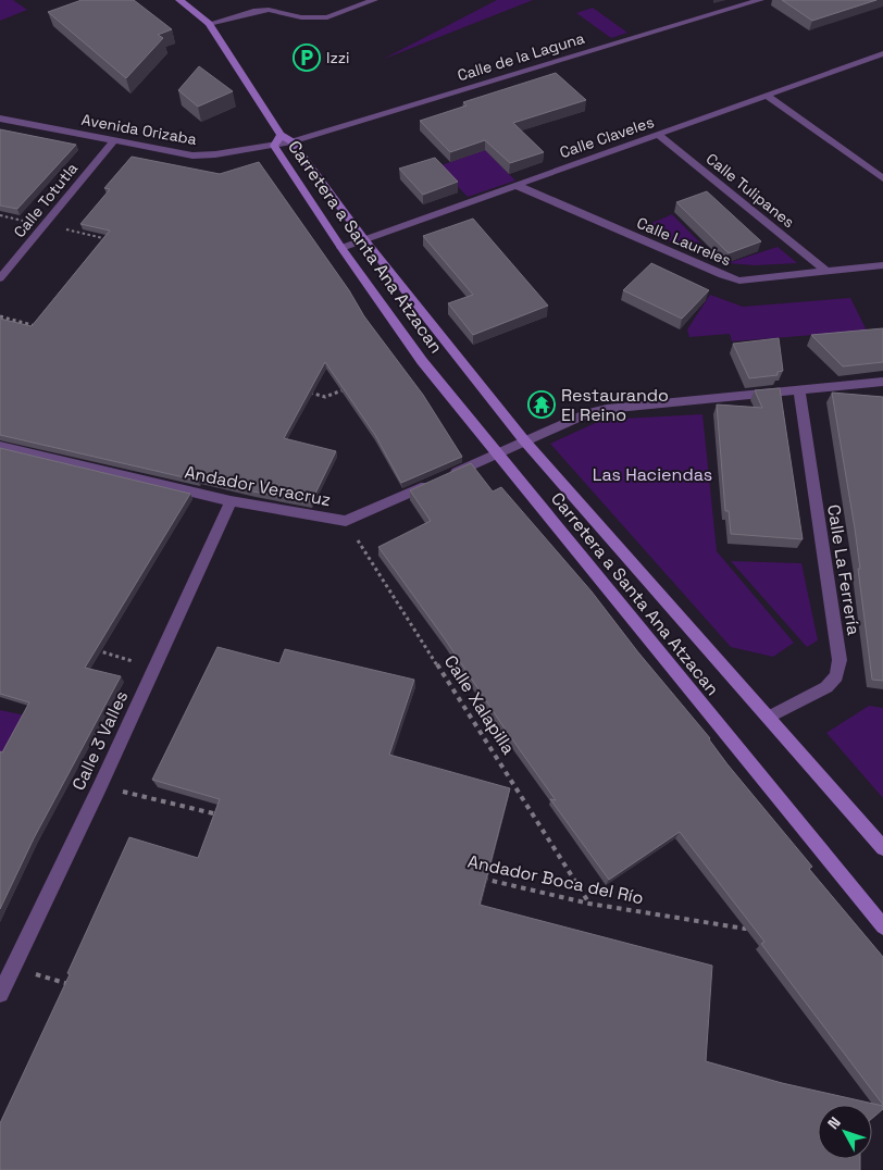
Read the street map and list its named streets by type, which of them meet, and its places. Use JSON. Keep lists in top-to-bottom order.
{
  "streets": {
    "street": [
      "Calle de la Laguna",
      "Avenida Orizaba",
      "Calle Claveles",
      "Calle Tulipanes",
      "Calle Totutla",
      "Calle Laureles",
      "Carretera a Santa Ana Atzacan",
      "Andador Veracruz",
      "Calle La Ferrería",
      "Calle 3 Valles"
    ],
    "path": ["Calle Xalapilla", "Andador Boca del Río"]
  },
  "crossings": [
    ["Calle de la Laguna", "Avenida Orizaba"],
    ["Calle de la Laguna", "Carretera a Santa Ana Atzacan"],
    ["Avenida Orizaba", "Calle Totutla"],
    ["Avenida Orizaba", "Carretera a Santa Ana Atzacan"],
    ["Calle Claveles", "Calle Tulipanes"],
    ["Calle Claveles", "Calle Laureles"],
    ["Calle Claveles", "Carretera a Santa Ana Atzacan"],
    ["Calle Tulipanes", "Calle Laureles"],
    ["Carretera a Santa Ana Atzacan", "Andador Veracruz"],
    ["Carretera a Santa Ana Atzacan", "Calle La Ferrería"],
    ["Andador Veracruz", "Calle La Ferrería"],
    ["Andador Veracruz", "Calle Xalapilla"],
    ["Andador Veracruz", "Calle 3 Valles"],
    ["Calle Xalapilla", "Andador Boca del Río"]
  ],
  "parks": ["Las Haciendas"],
  "places": {
    "parking": ["Izzi"],
    "temple": ["Restaurando El Reino"]
  },
  "north": "top left"
}
